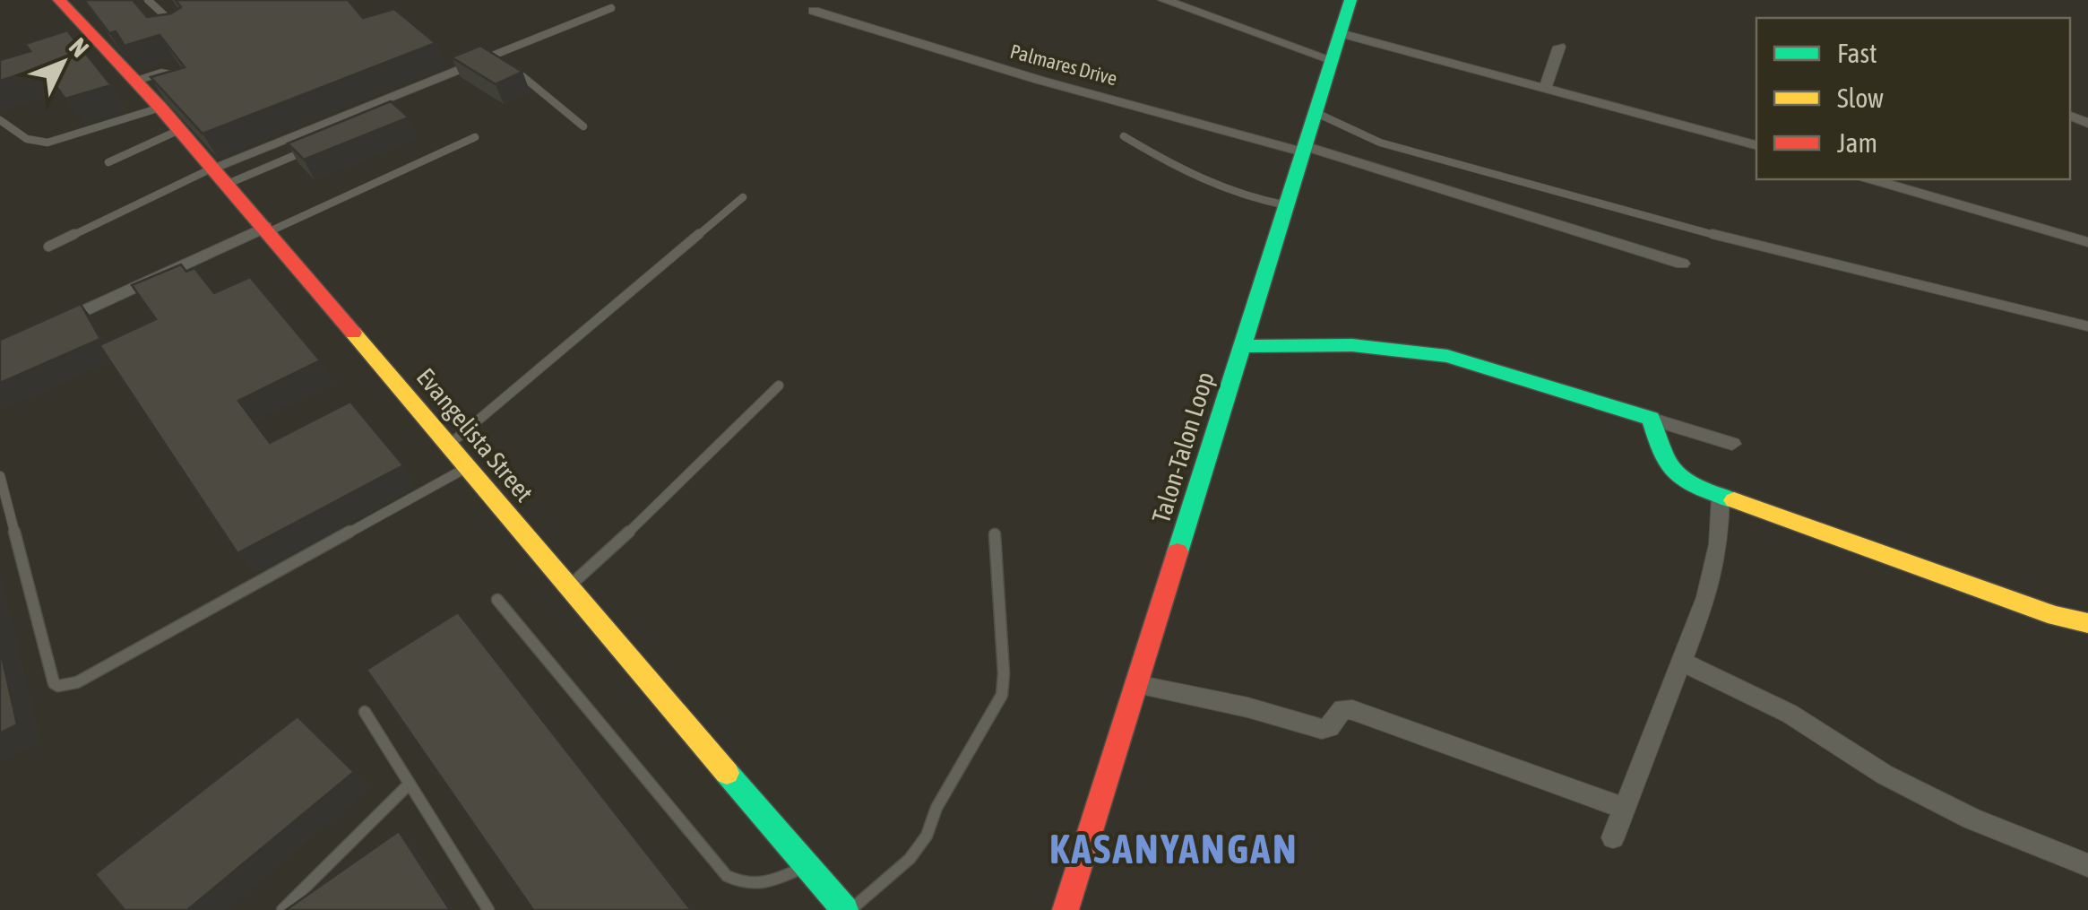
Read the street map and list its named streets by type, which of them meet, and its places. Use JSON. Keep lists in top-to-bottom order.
{
  "streets": {
    "street": ["Palmares Drive", "Evangelista Street", "Talon-Talon Loop"]
  },
  "crossings": [
    ["Palmares Drive", "Talon-Talon Loop"]
  ],
  "districts": ["KASANYANGAN"],
  "legend": ["Fast", "Slow", "Jam"],
  "north": "top right"
}
